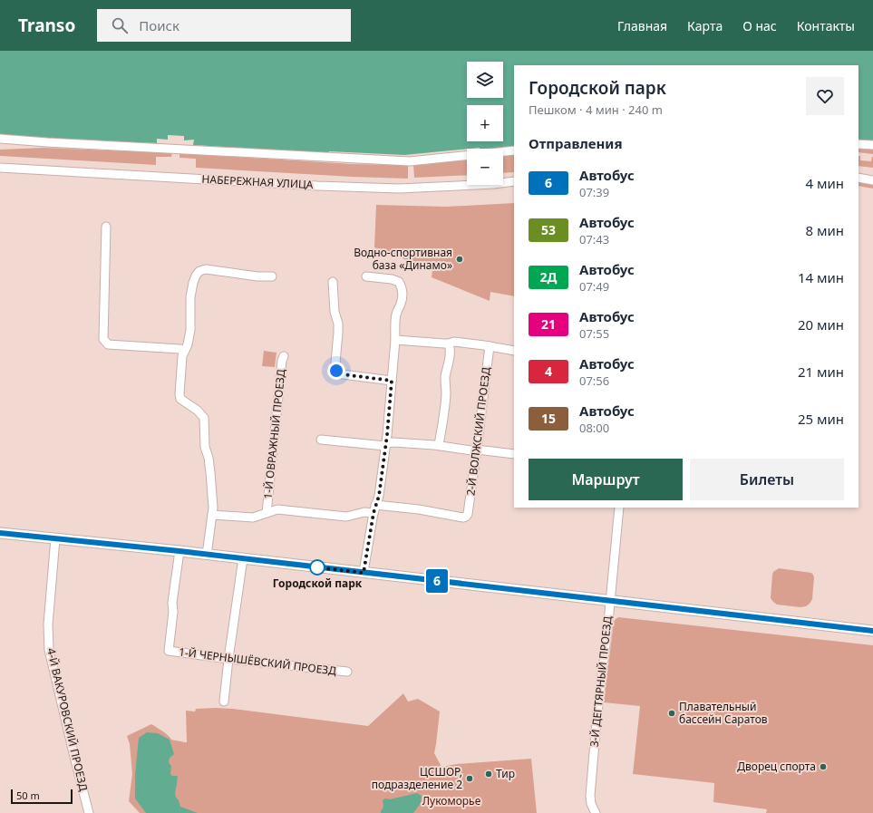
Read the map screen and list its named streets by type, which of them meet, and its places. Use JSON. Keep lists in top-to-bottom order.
{
  "streets": {
    "street": [
      "НАБЕРЕЖНАЯ УЛИЦА",
      "2-Й ВОЛЖСКИЙ ПРОЕЗД",
      "1-Й ОВРАЖНЫЙ ПРОЕЗД",
      "1-Й ЧЕРНЫШЁВСКИЙ ПРОЕЗД",
      "3-Й ДЕГТЯРНЫЙ ПРОЕЗД",
      "4-Й ВАКУРОВСКИЙ ПРОЕЗД"
    ]
  },
  "parks": ["Лукоморье"],
  "places": [
    "Водно-спортивная база «Динамо»",
    "Городской парк",
    "Плавательный бассейн Саратов",
    "Дворец спорта",
    "Тир",
    "ЦСШОР, подразделение 2"
  ],
  "lines": ["bus line 6"],
  "scale_bar": "50 m",
  "page": {
    "header": "Transo",
    "search": "Поиск",
    "nav": [
      "Главная",
      "Карта",
      "О нас",
      "Контакты"
    ],
    "on_map": "6",
    "map_buttons": ["+", "−"],
    "heading": [
      ["Городской парк", "Пешком · 4 мин · 240 m"],
      "Отправления"
    ],
    "list": [
      {
        "mark": "6",
        "name": "Автобус",
        "note": "07:39",
        "value": "4 мин"
      },
      {
        "mark": "53",
        "name": "Автобус",
        "note": "07:43",
        "value": "8 мин"
      },
      {
        "mark": "2Д",
        "name": "Автобус",
        "note": "07:49",
        "value": "14 мин"
      },
      {
        "mark": "21",
        "name": "Автобус",
        "note": "07:55",
        "value": "20 мин"
      },
      {
        "mark": "4",
        "name": "Автобус",
        "note": "07:56",
        "value": "21 мин"
      },
      {
        "mark": "15",
        "name": "Автобус",
        "note": "08:00",
        "value": "25 мин"
      }
    ],
    "buttons": ["Маршрут", "Билеты"],
    "scale": "50 m"
  }
}
